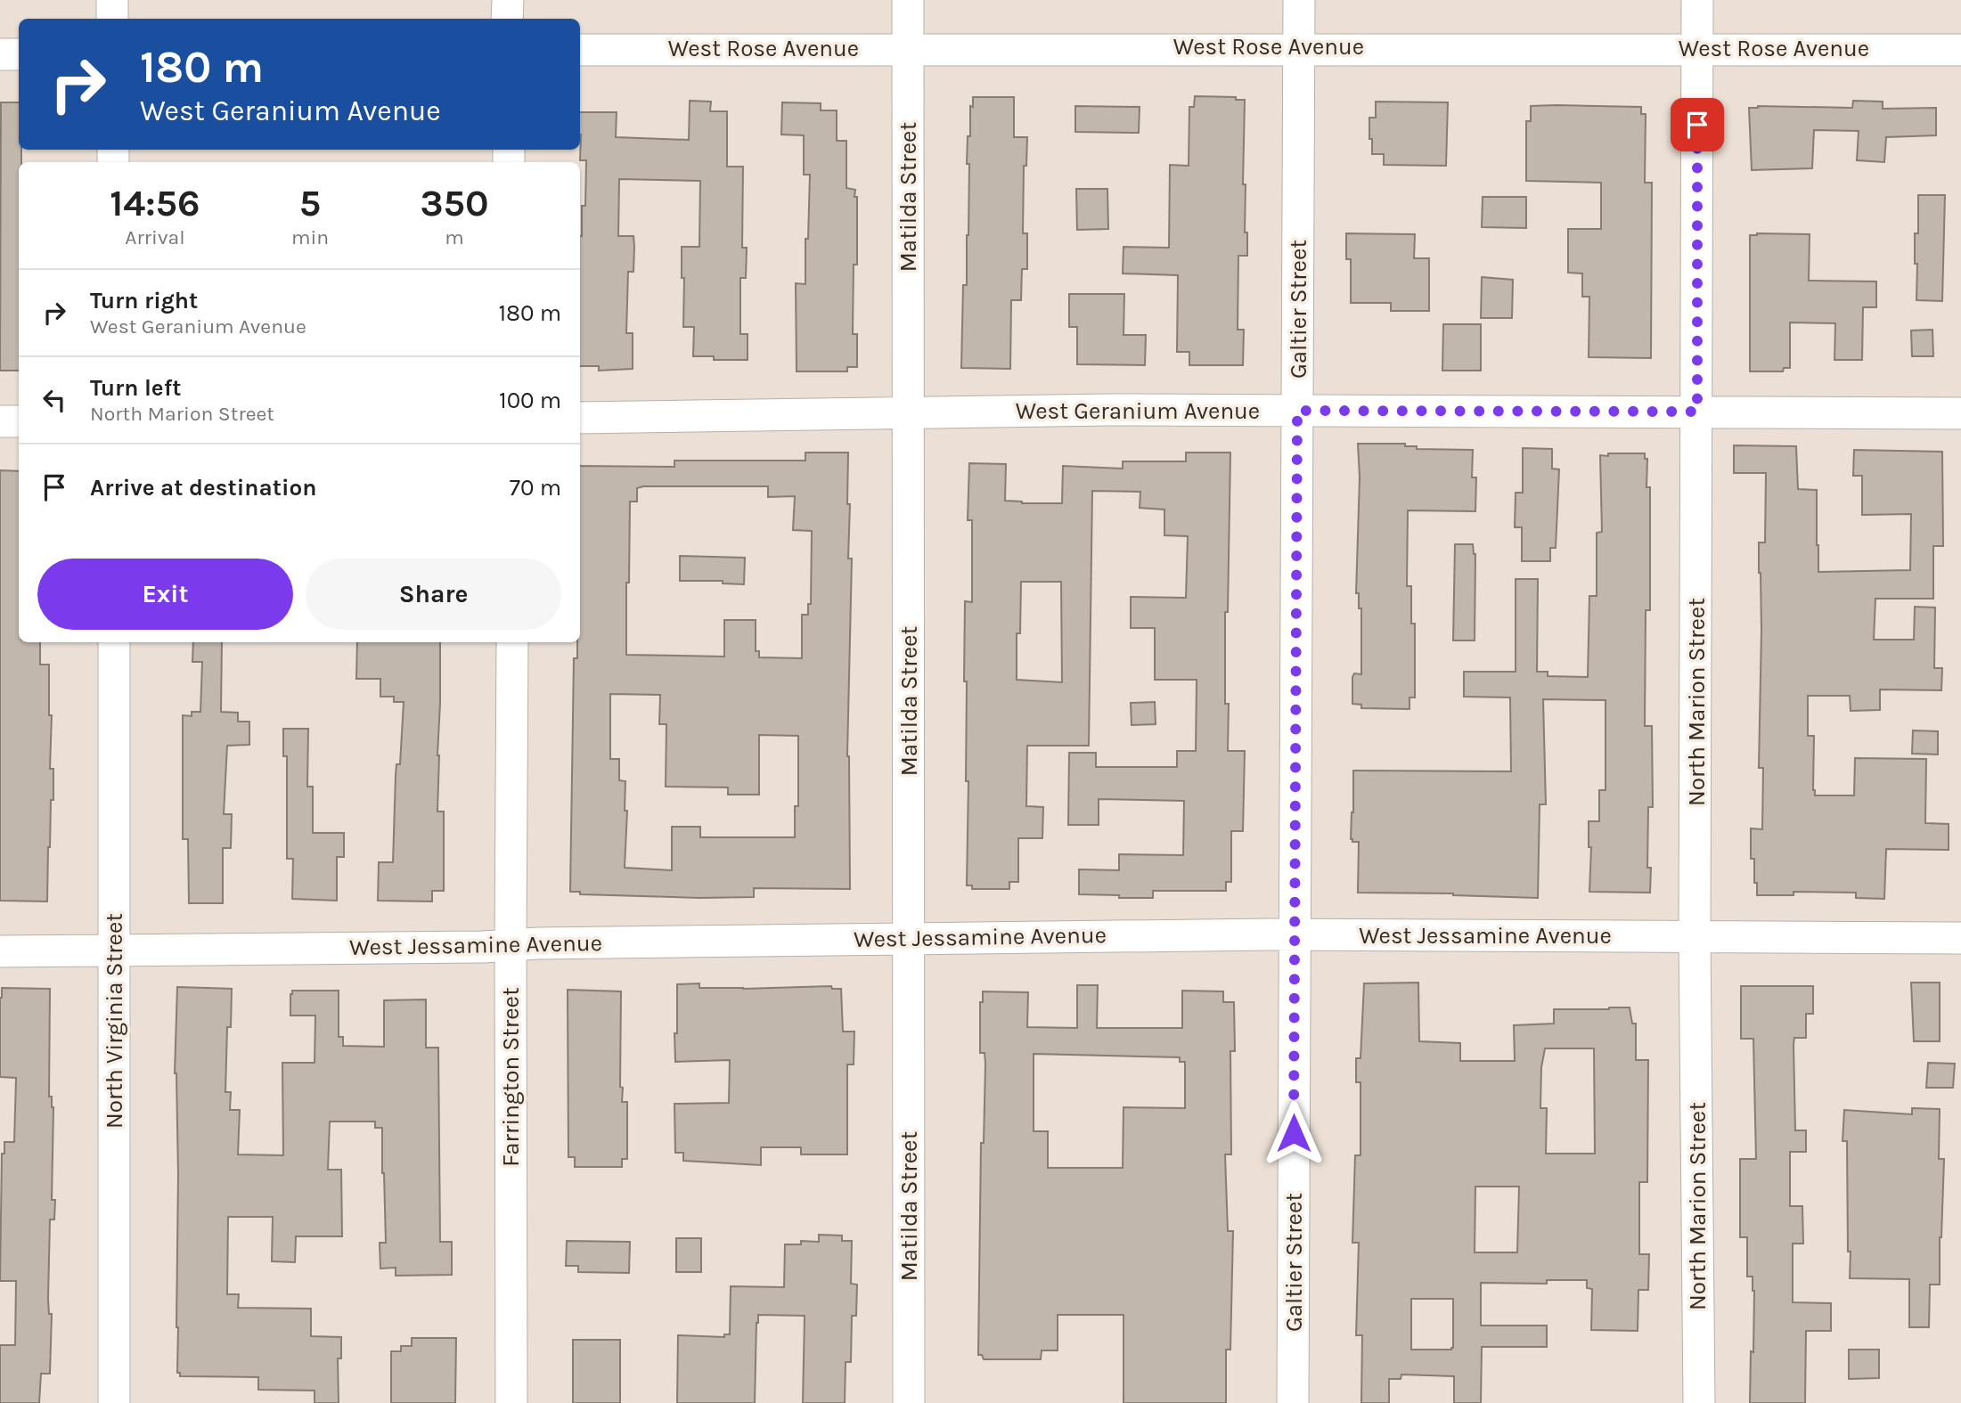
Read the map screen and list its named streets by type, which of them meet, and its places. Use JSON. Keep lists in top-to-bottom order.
{
  "streets": {
    "street": [
      "West Rose Avenue",
      "Matilda Street",
      "Galtier Street",
      "West Geranium Avenue",
      "North Marion Street",
      "West Jessamine Avenue",
      "North Virginia Street",
      "Farrington Street"
    ]
  },
  "crossings": [
    ["West Rose Avenue", "Matilda Street"],
    ["West Rose Avenue", "Galtier Street"],
    ["West Rose Avenue", "North Marion Street"],
    ["Matilda Street", "West Geranium Avenue"],
    ["Matilda Street", "West Jessamine Avenue"],
    ["Galtier Street", "West Geranium Avenue"],
    ["Galtier Street", "West Jessamine Avenue"],
    ["West Geranium Avenue", "North Marion Street"],
    ["North Marion Street", "West Jessamine Avenue"],
    ["West Jessamine Avenue", "North Virginia Street"],
    ["West Jessamine Avenue", "Farrington Street"]
  ],
  "page": {
    "turn": ["180 m", "West Geranium Avenue"],
    "eta": [
      "14:56",
      "Arrival",
      "5",
      "min",
      "350",
      "m"
    ],
    "list": [
      {
        "name": "Turn right",
        "note": "West Geranium Avenue",
        "value": "180 m"
      },
      {
        "name": "Turn left",
        "note": "North Marion Street",
        "value": "100 m"
      },
      {
        "name": "Arrive at destination",
        "value": "70 m"
      }
    ],
    "buttons": ["Exit", "Share"]
  }
}
